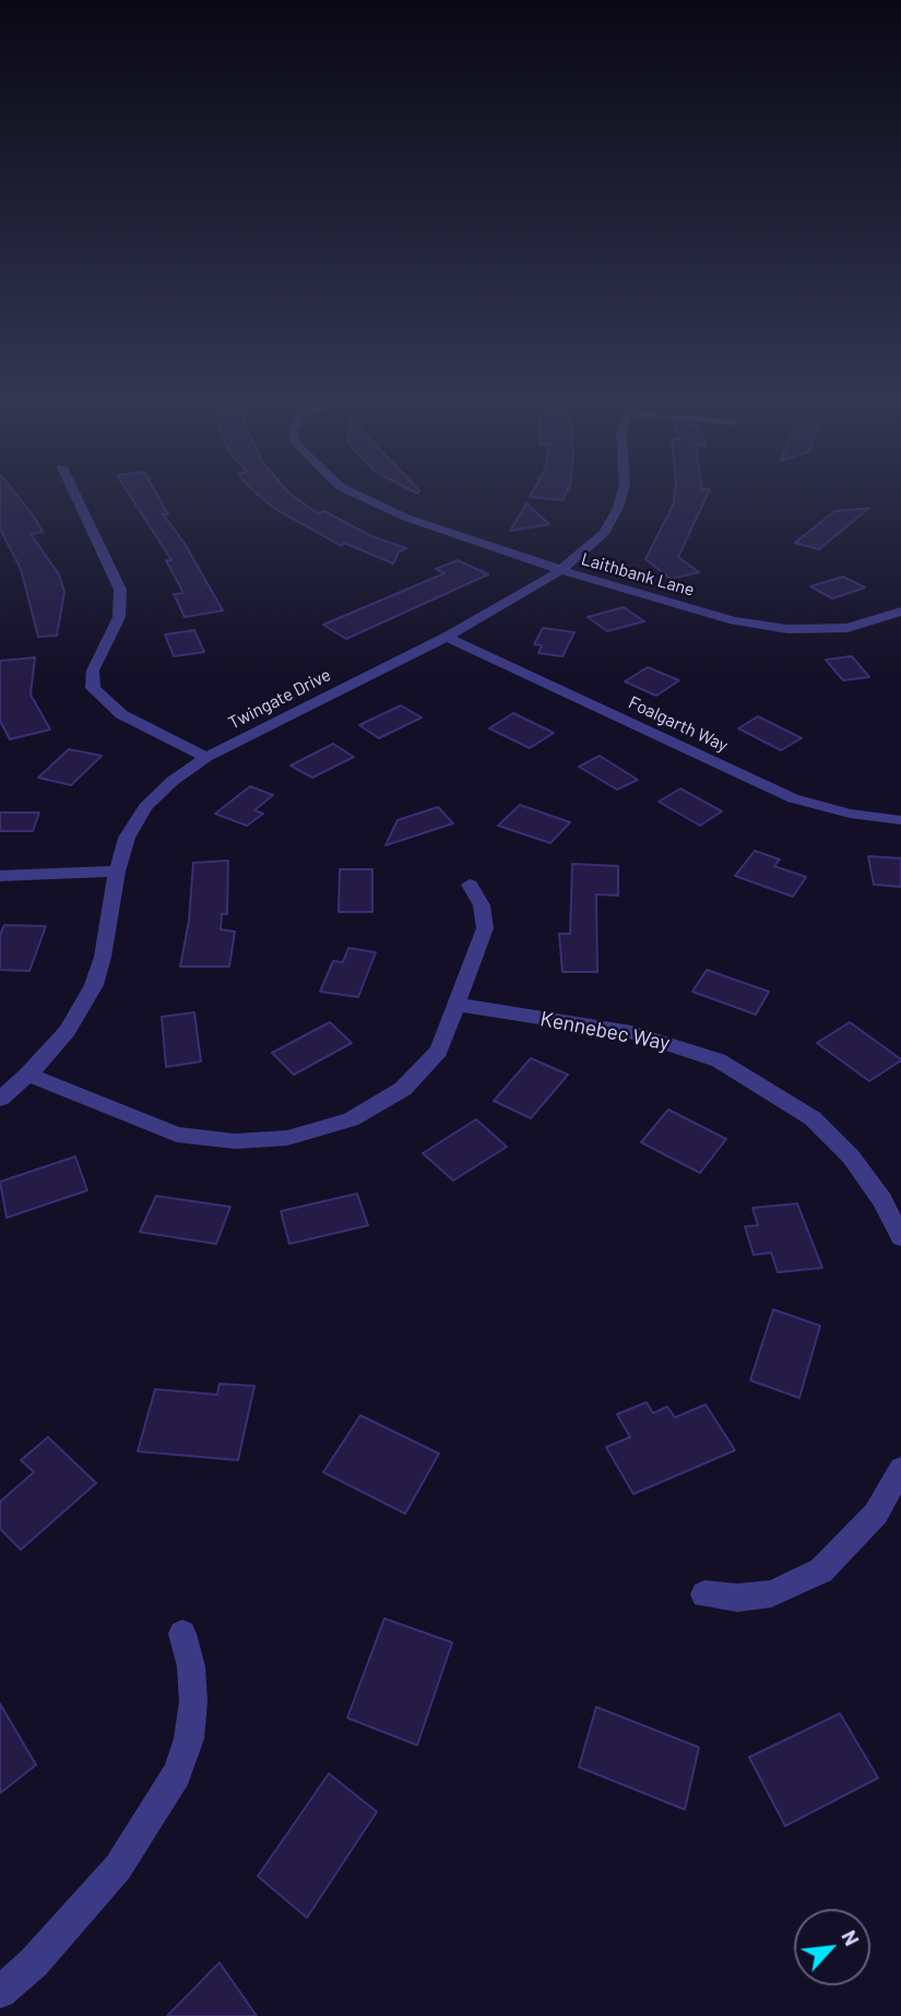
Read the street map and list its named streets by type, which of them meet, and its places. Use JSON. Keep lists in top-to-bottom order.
{
  "streets": {
    "street": [
      "Laithbank Lane",
      "Twingate Drive",
      "Foalgarth Way",
      "Kennebec Way"
    ]
  },
  "crossings": [
    ["Laithbank Lane", "Twingate Drive"],
    ["Twingate Drive", "Foalgarth Way"]
  ],
  "north": "top right"
}
